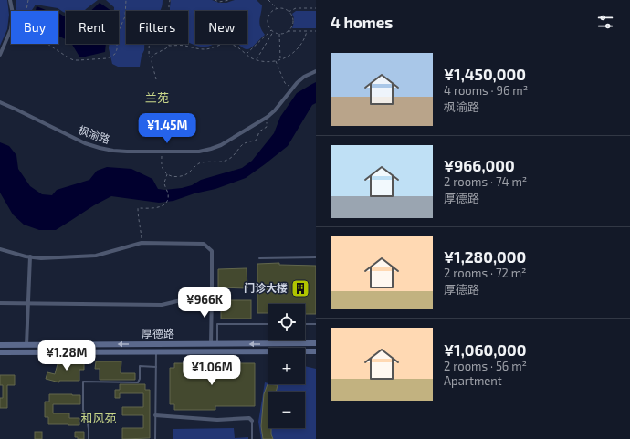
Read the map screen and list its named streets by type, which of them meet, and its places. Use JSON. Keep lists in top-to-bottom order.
{
  "streets": {
    "main road": ["厚德路"],
    "street": ["枫渝路"]
  },
  "districts": ["兰苑", "和风苑"],
  "places": {
    "building": ["门诊大楼"]
  },
  "page": {
    "heading": "4 homes",
    "chip": [
      "Buy",
      "Rent",
      "Filters",
      "New"
    ],
    "list": [
      {
        "name": "¥1,450,000",
        "note": "4 rooms · 96 m² · 枫渝路"
      },
      {
        "name": "¥966,000",
        "note": "2 rooms · 74 m² · 厚德路"
      },
      {
        "name": "¥1,280,000",
        "note": "2 rooms · 72 m² · 厚德路"
      },
      {
        "name": "¥1,060,000",
        "note": "2 rooms · 56 m² · Apartment"
      }
    ],
    "price": [
      "¥1.45M",
      "¥966K",
      "¥1.28M",
      "¥1.06M"
    ],
    "map_buttons": ["+", "−"]
  }
}
